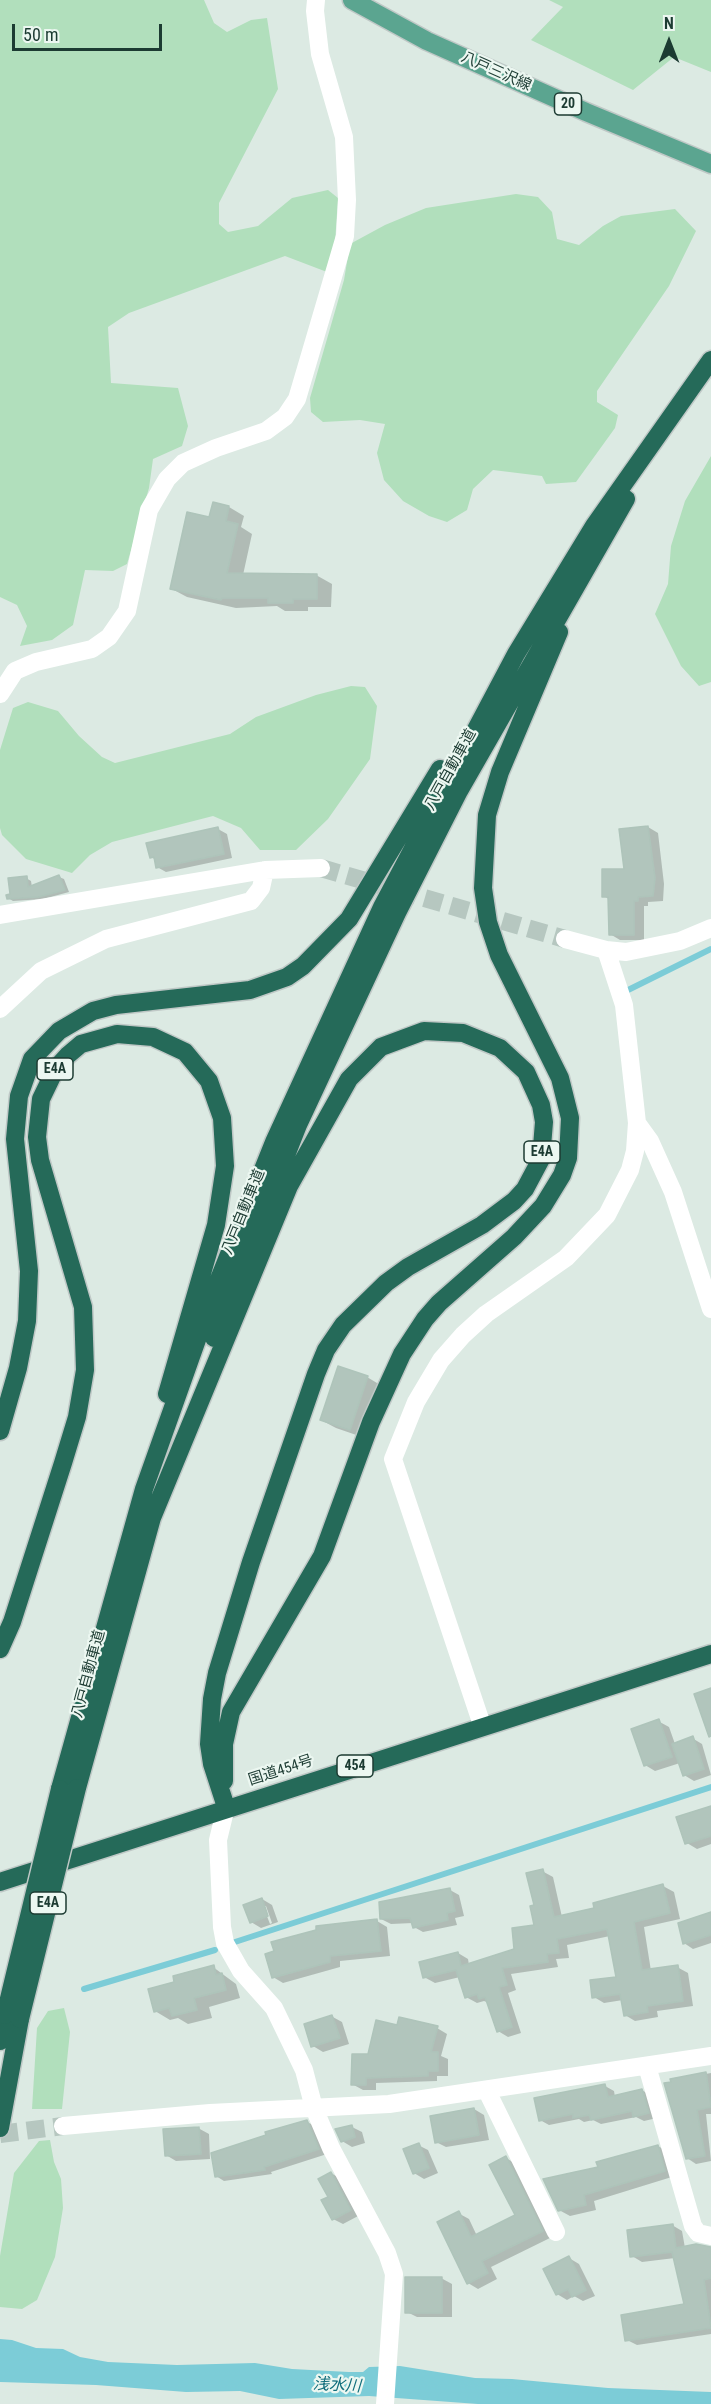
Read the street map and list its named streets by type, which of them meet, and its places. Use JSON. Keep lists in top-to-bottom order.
{
  "streets": {
    "highway": [
      "八戸自動車道",
      "E4A",
      "454",
      "国道454号"
    ],
    "main road": ["八戸三沢線", "20"]
  },
  "crossings": [
    ["八戸自動車道", "E4A"],
    ["E4A", "国道454号"]
  ],
  "water": ["浅水川"],
  "scale_bar": "50 m",
  "north": "top"
}
